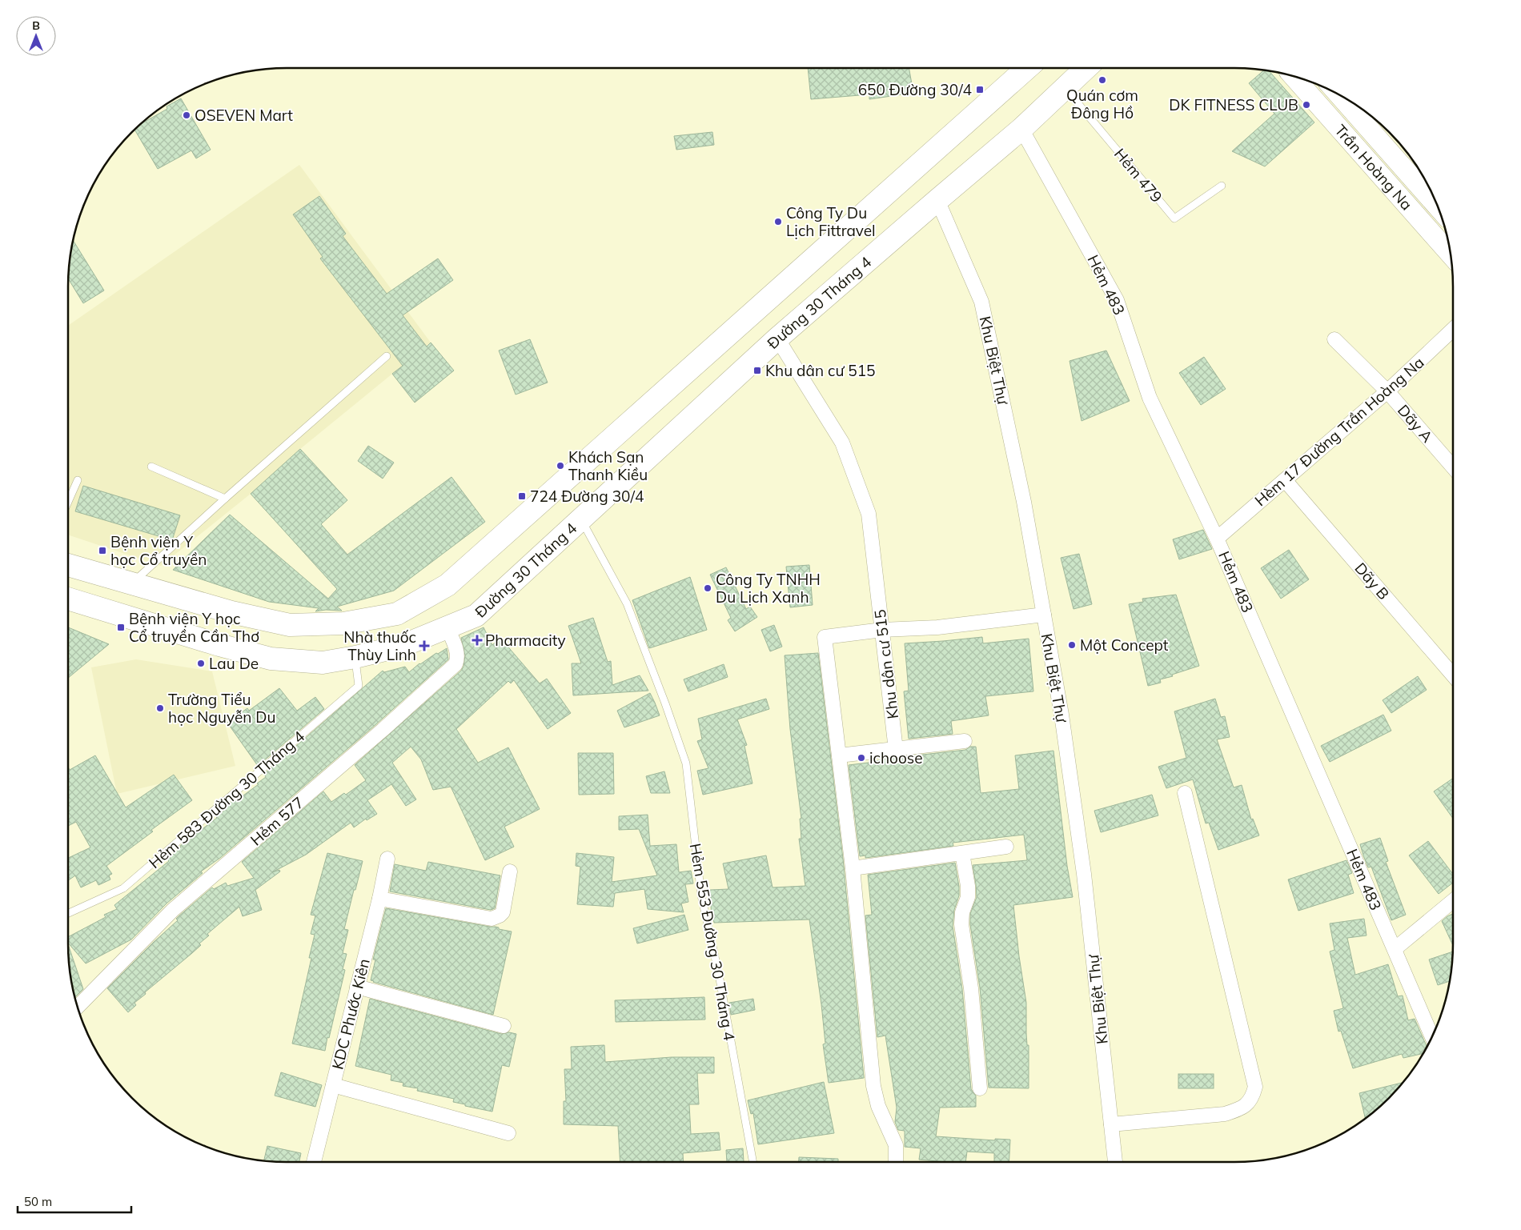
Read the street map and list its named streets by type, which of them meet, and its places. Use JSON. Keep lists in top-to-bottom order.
{
  "streets": {
    "main road": ["Trần Hoàng Na", "Đường 30 Tháng 4"],
    "street": [
      "Hẻm 483",
      "Khu Biệt Thự",
      "Dãy A",
      "Hèm 17 Đường Trần Hoàng Na",
      "Dãy B",
      "Khu dân cư 515",
      "Hẻm 577",
      "KDC Phước Kiên"
    ],
    "lane": ["Hẻm 479", "Hẻm 583 Đường 30 Tháng 4", "Hẻm 553 Đường 30 Tháng 4"]
  },
  "crossings": [
    ["Hẻm 479", "Đường 30 Tháng 4"],
    ["Hẻm 483", "Đường 30 Tháng 4"],
    ["Hẻm 483", "Hèm 17 Đường Trần Hoàng Na"],
    ["Đường 30 Tháng 4", "Khu Biệt Thự"],
    ["Đường 30 Tháng 4", "Khu dân cư 515"],
    ["Đường 30 Tháng 4", "Hẻm 583 Đường 30 Tháng 4"],
    ["Đường 30 Tháng 4", "Hẻm 577"],
    ["Đường 30 Tháng 4", "Hẻm 553 Đường 30 Tháng 4"],
    ["Dãy A", "Hèm 17 Đường Trần Hoàng Na"],
    ["Hèm 17 Đường Trần Hoàng Na", "Dãy B"]
  ],
  "places": {
    "other": [
      "Quán cơm Đông Hồ",
      "DK FITNESS CLUB",
      "OSEVEN Mart",
      "Công Ty Du Lịch Fittravel",
      "Khách Sạn Thanh Kiều",
      "Công Ty TNHH Du Lịch Xanh",
      "Một Concept",
      "Lau De",
      "Trường Tiểu học Nguyễn Du",
      "ichoose"
    ],
    "transit": [
      "650 Đường 30/4",
      "Khu dân cư 515",
      "724 Đường 30/4",
      "Bệnh viện Y học Cổ truyền",
      "Bệnh viện Y học Cổ truyền Cần Thơ"
    ],
    "health": ["Pharmacity", "Nhà thuốc Thùy Linh"]
  },
  "scale_bar": "50 m",
  "north": "top"
}
